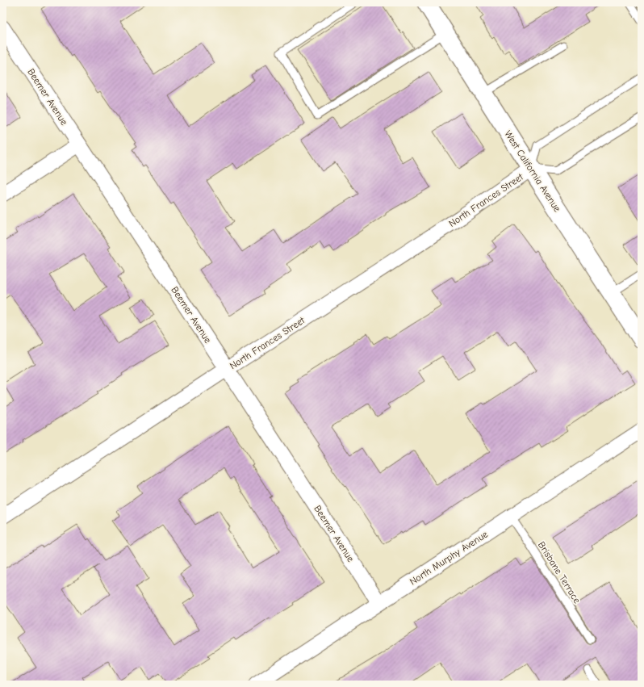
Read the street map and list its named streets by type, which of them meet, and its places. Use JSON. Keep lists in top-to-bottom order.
{
  "streets": {
    "street": [
      "Beemer Avenue",
      "West California Avenue",
      "North Frances Street",
      "North Murphy Avenue"
    ],
    "lane": ["Brisbane Terrace"]
  },
  "crossings": [
    ["Beemer Avenue", "North Frances Street"],
    ["Beemer Avenue", "North Murphy Avenue"],
    ["West California Avenue", "North Frances Street"],
    ["North Murphy Avenue", "Brisbane Terrace"]
  ]
}
